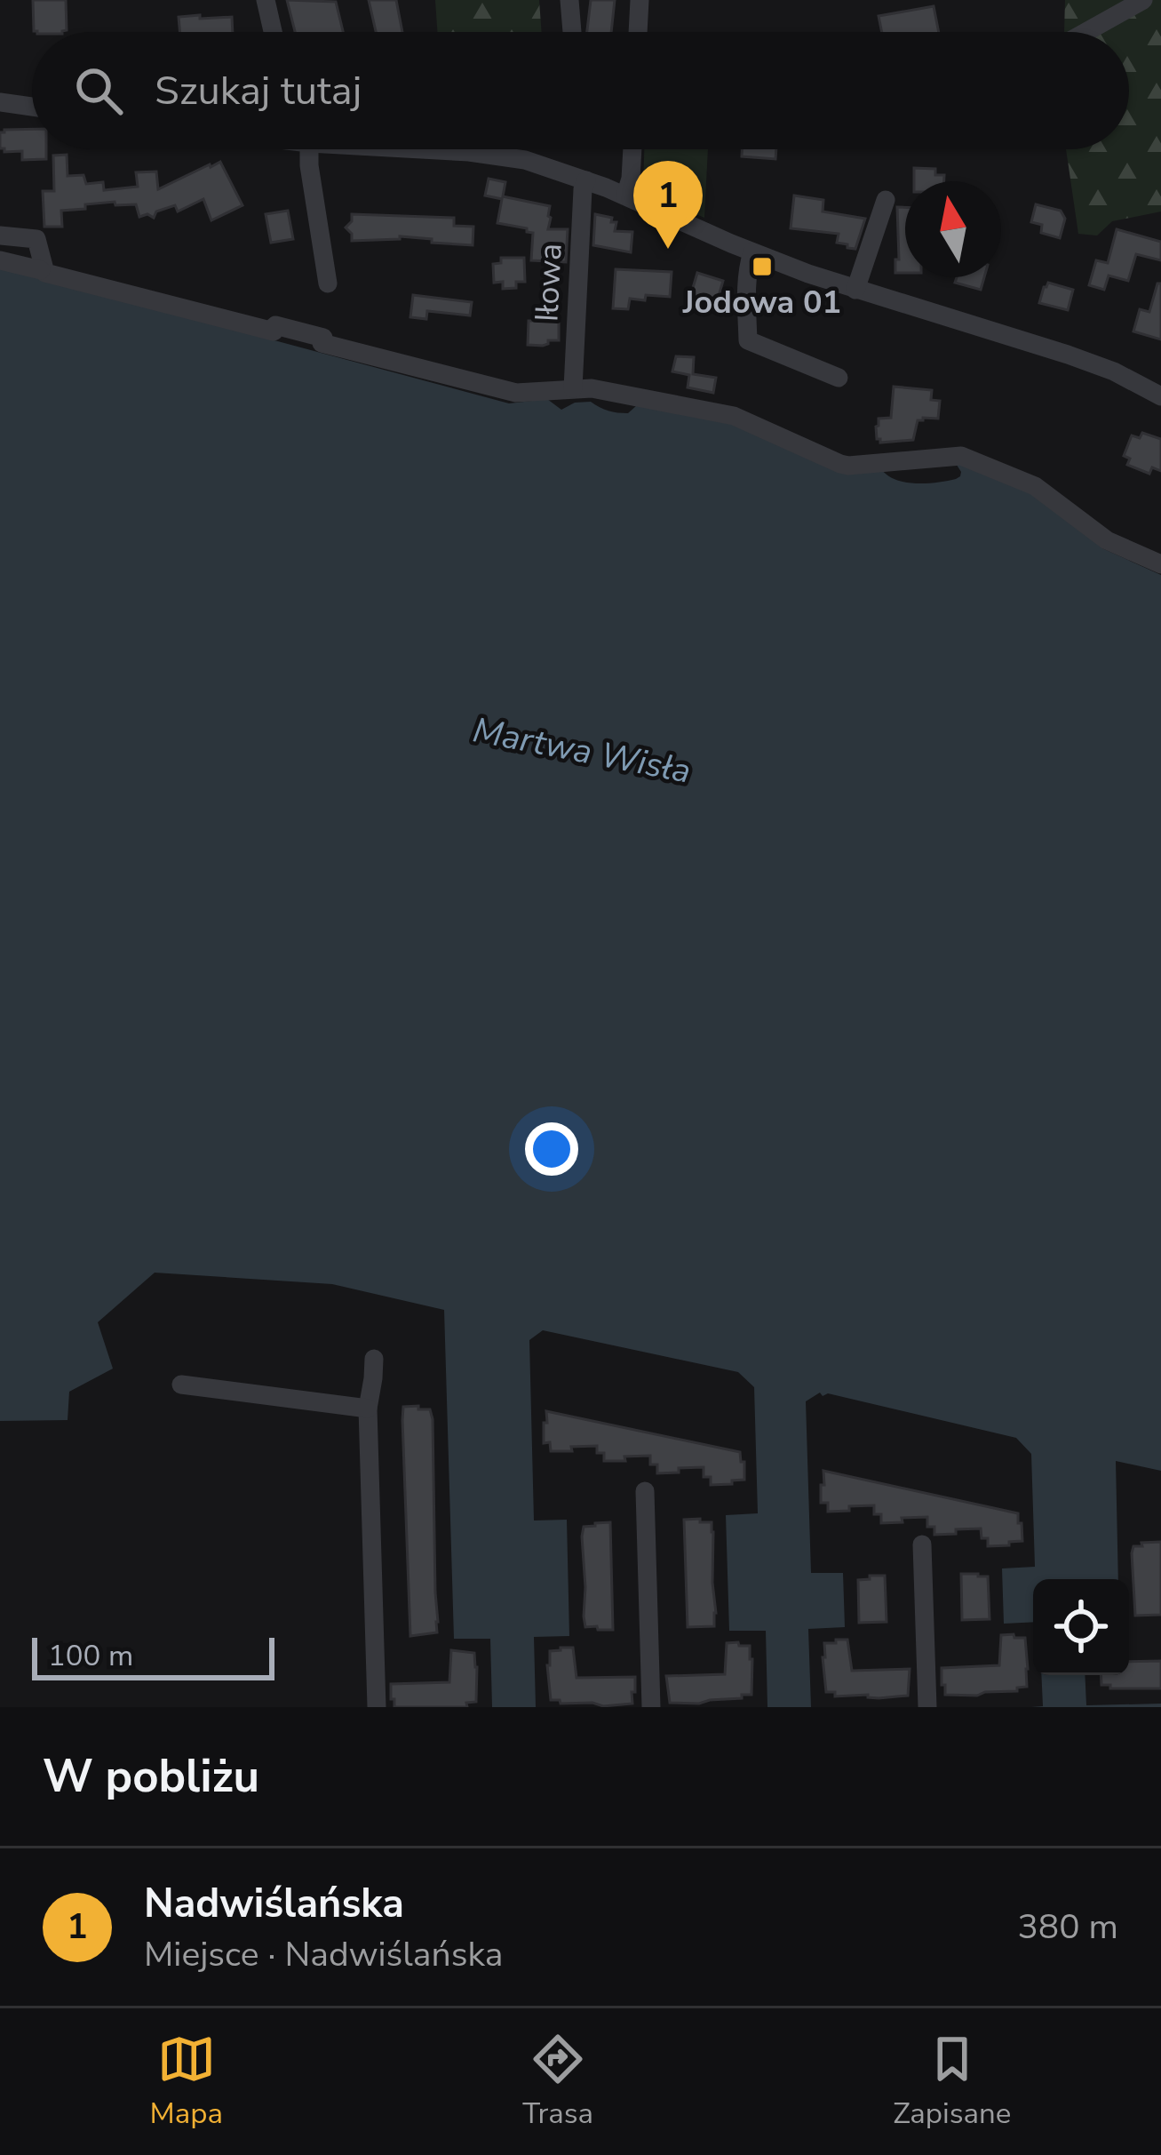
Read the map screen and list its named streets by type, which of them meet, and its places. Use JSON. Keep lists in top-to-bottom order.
{
  "streets": {
    "street": ["Iłowa"]
  },
  "water": ["Martwa Wisła"],
  "places": {
    "transit": ["Jodowa 01"]
  },
  "scale_bar": "100 m",
  "north": "top",
  "page": {
    "search": "Szukaj tutaj",
    "pins": "1",
    "scale": "100 m",
    "heading": "W pobliżu",
    "list": [
      {
        "mark": "1",
        "name": "Nadwiślańska",
        "note": "Miejsce · Nadwiślańska",
        "value": "380 m"
      }
    ],
    "nav": ["Mapa", "Trasa", "Zapisane"]
  }
}
